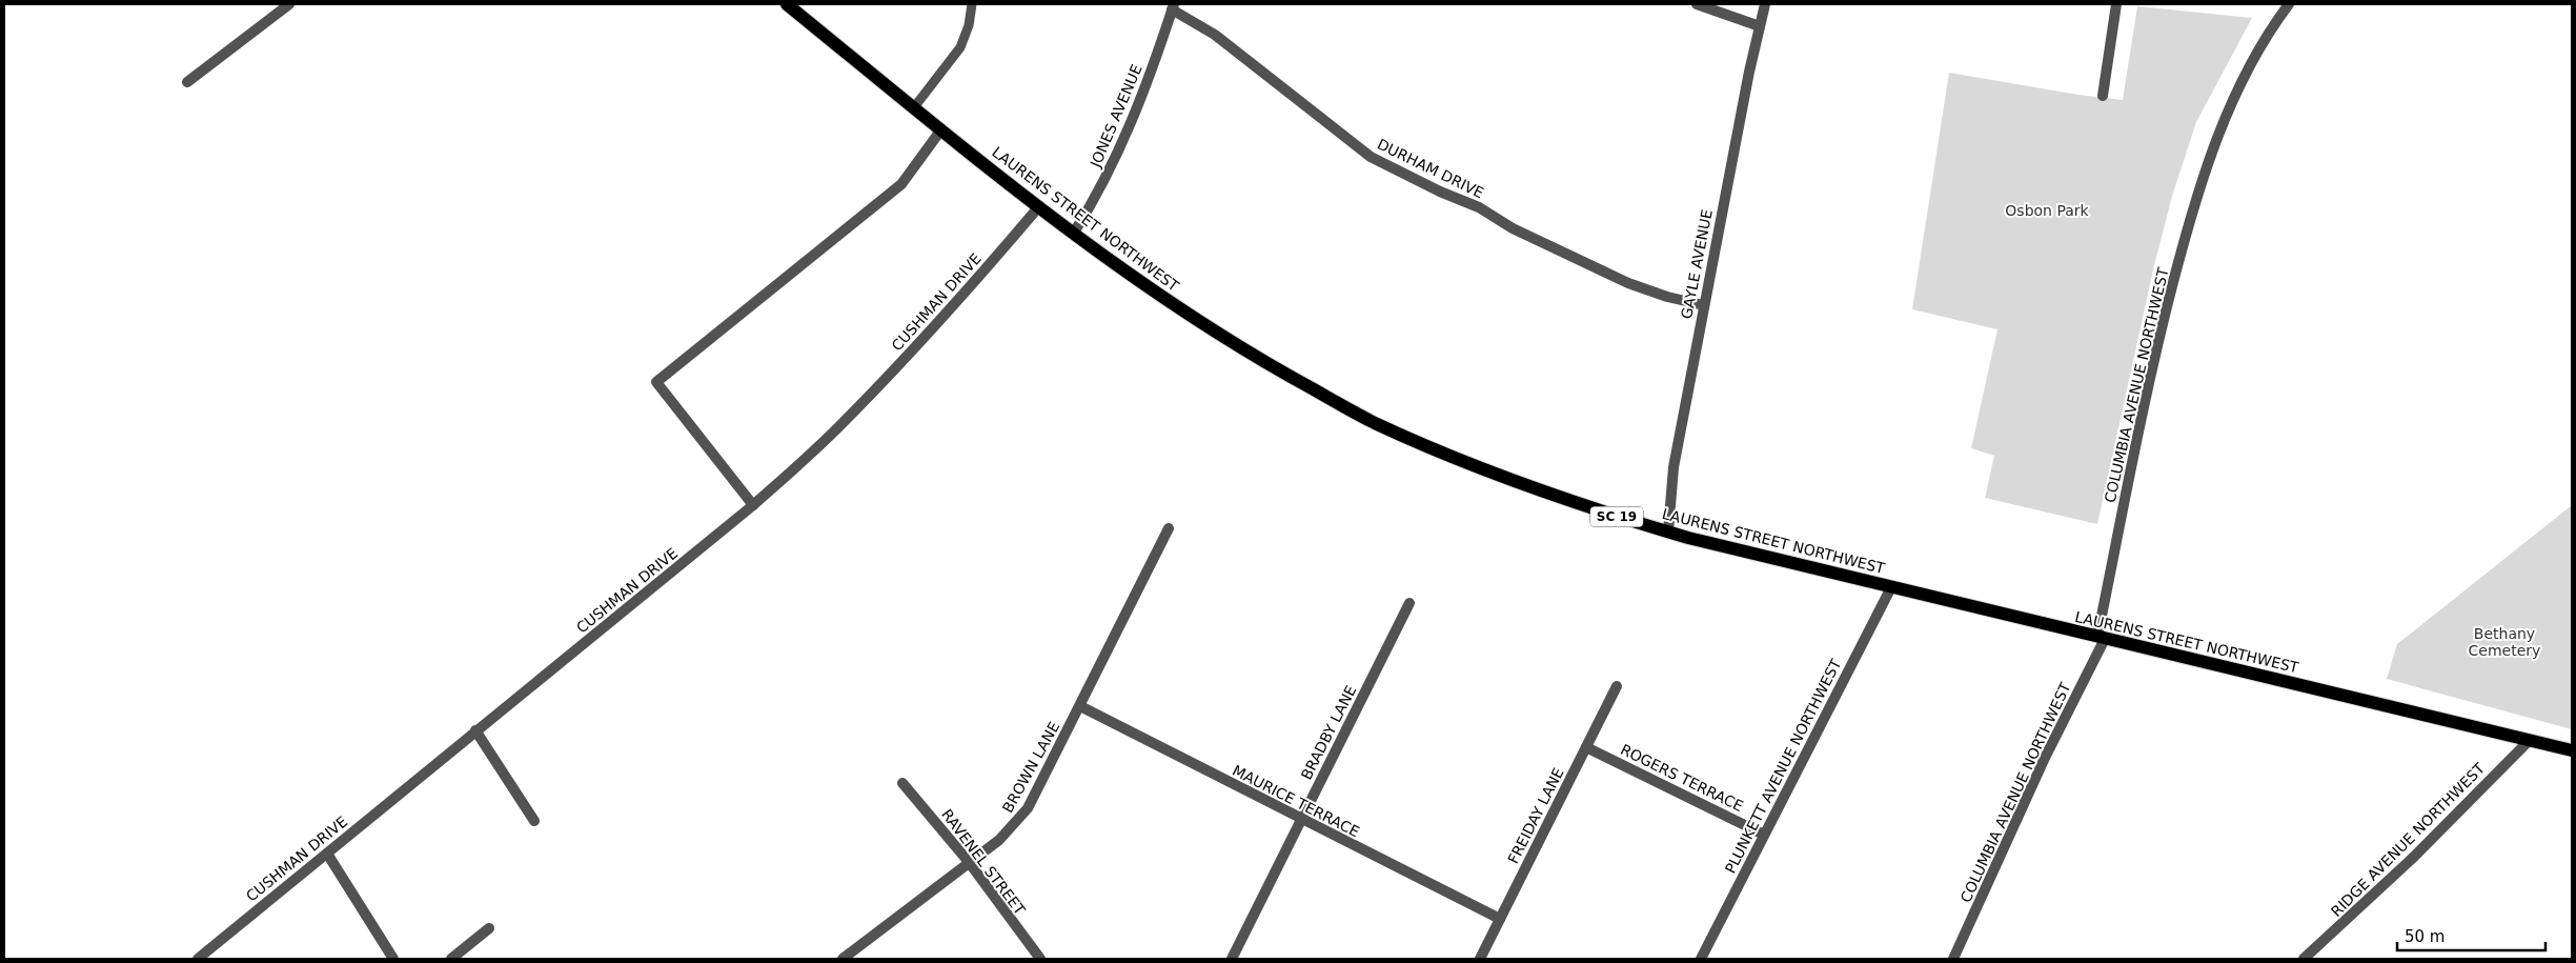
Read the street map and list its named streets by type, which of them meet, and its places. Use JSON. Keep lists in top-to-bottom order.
{
  "streets": {
    "main road": ["LAURENS STREET NORTHWEST", "SC 19"],
    "street": [
      "JONES AVENUE",
      "DURHAM DRIVE",
      "GAYLE AVENUE",
      "CUSHMAN DRIVE",
      "COLUMBIA AVENUE NORTHWEST",
      "BRADBY LANE",
      "PLUNKETT AVENUE NORTHWEST",
      "BROWN LANE",
      "ROGERS TERRACE",
      "MAURICE TERRACE",
      "FREIDAY LANE",
      "RIDGE AVENUE NORTHWEST",
      "RAVENEL STREET"
    ]
  },
  "crossings": [
    ["JONES AVENUE", "DURHAM DRIVE"],
    ["JONES AVENUE", "LAURENS STREET NORTHWEST"],
    ["DURHAM DRIVE", "GAYLE AVENUE"],
    ["LAURENS STREET NORTHWEST", "GAYLE AVENUE"],
    ["LAURENS STREET NORTHWEST", "CUSHMAN DRIVE"],
    ["LAURENS STREET NORTHWEST", "COLUMBIA AVENUE NORTHWEST"],
    ["LAURENS STREET NORTHWEST", "PLUNKETT AVENUE NORTHWEST"],
    ["LAURENS STREET NORTHWEST", "RIDGE AVENUE NORTHWEST"],
    ["BRADBY LANE", "MAURICE TERRACE"],
    ["PLUNKETT AVENUE NORTHWEST", "ROGERS TERRACE"],
    ["BROWN LANE", "MAURICE TERRACE"],
    ["BROWN LANE", "RAVENEL STREET"],
    ["ROGERS TERRACE", "FREIDAY LANE"],
    ["MAURICE TERRACE", "FREIDAY LANE"]
  ],
  "parks": ["Osbon Park", "Bethany Cemetery"],
  "scale_bar": "50 m"
}
